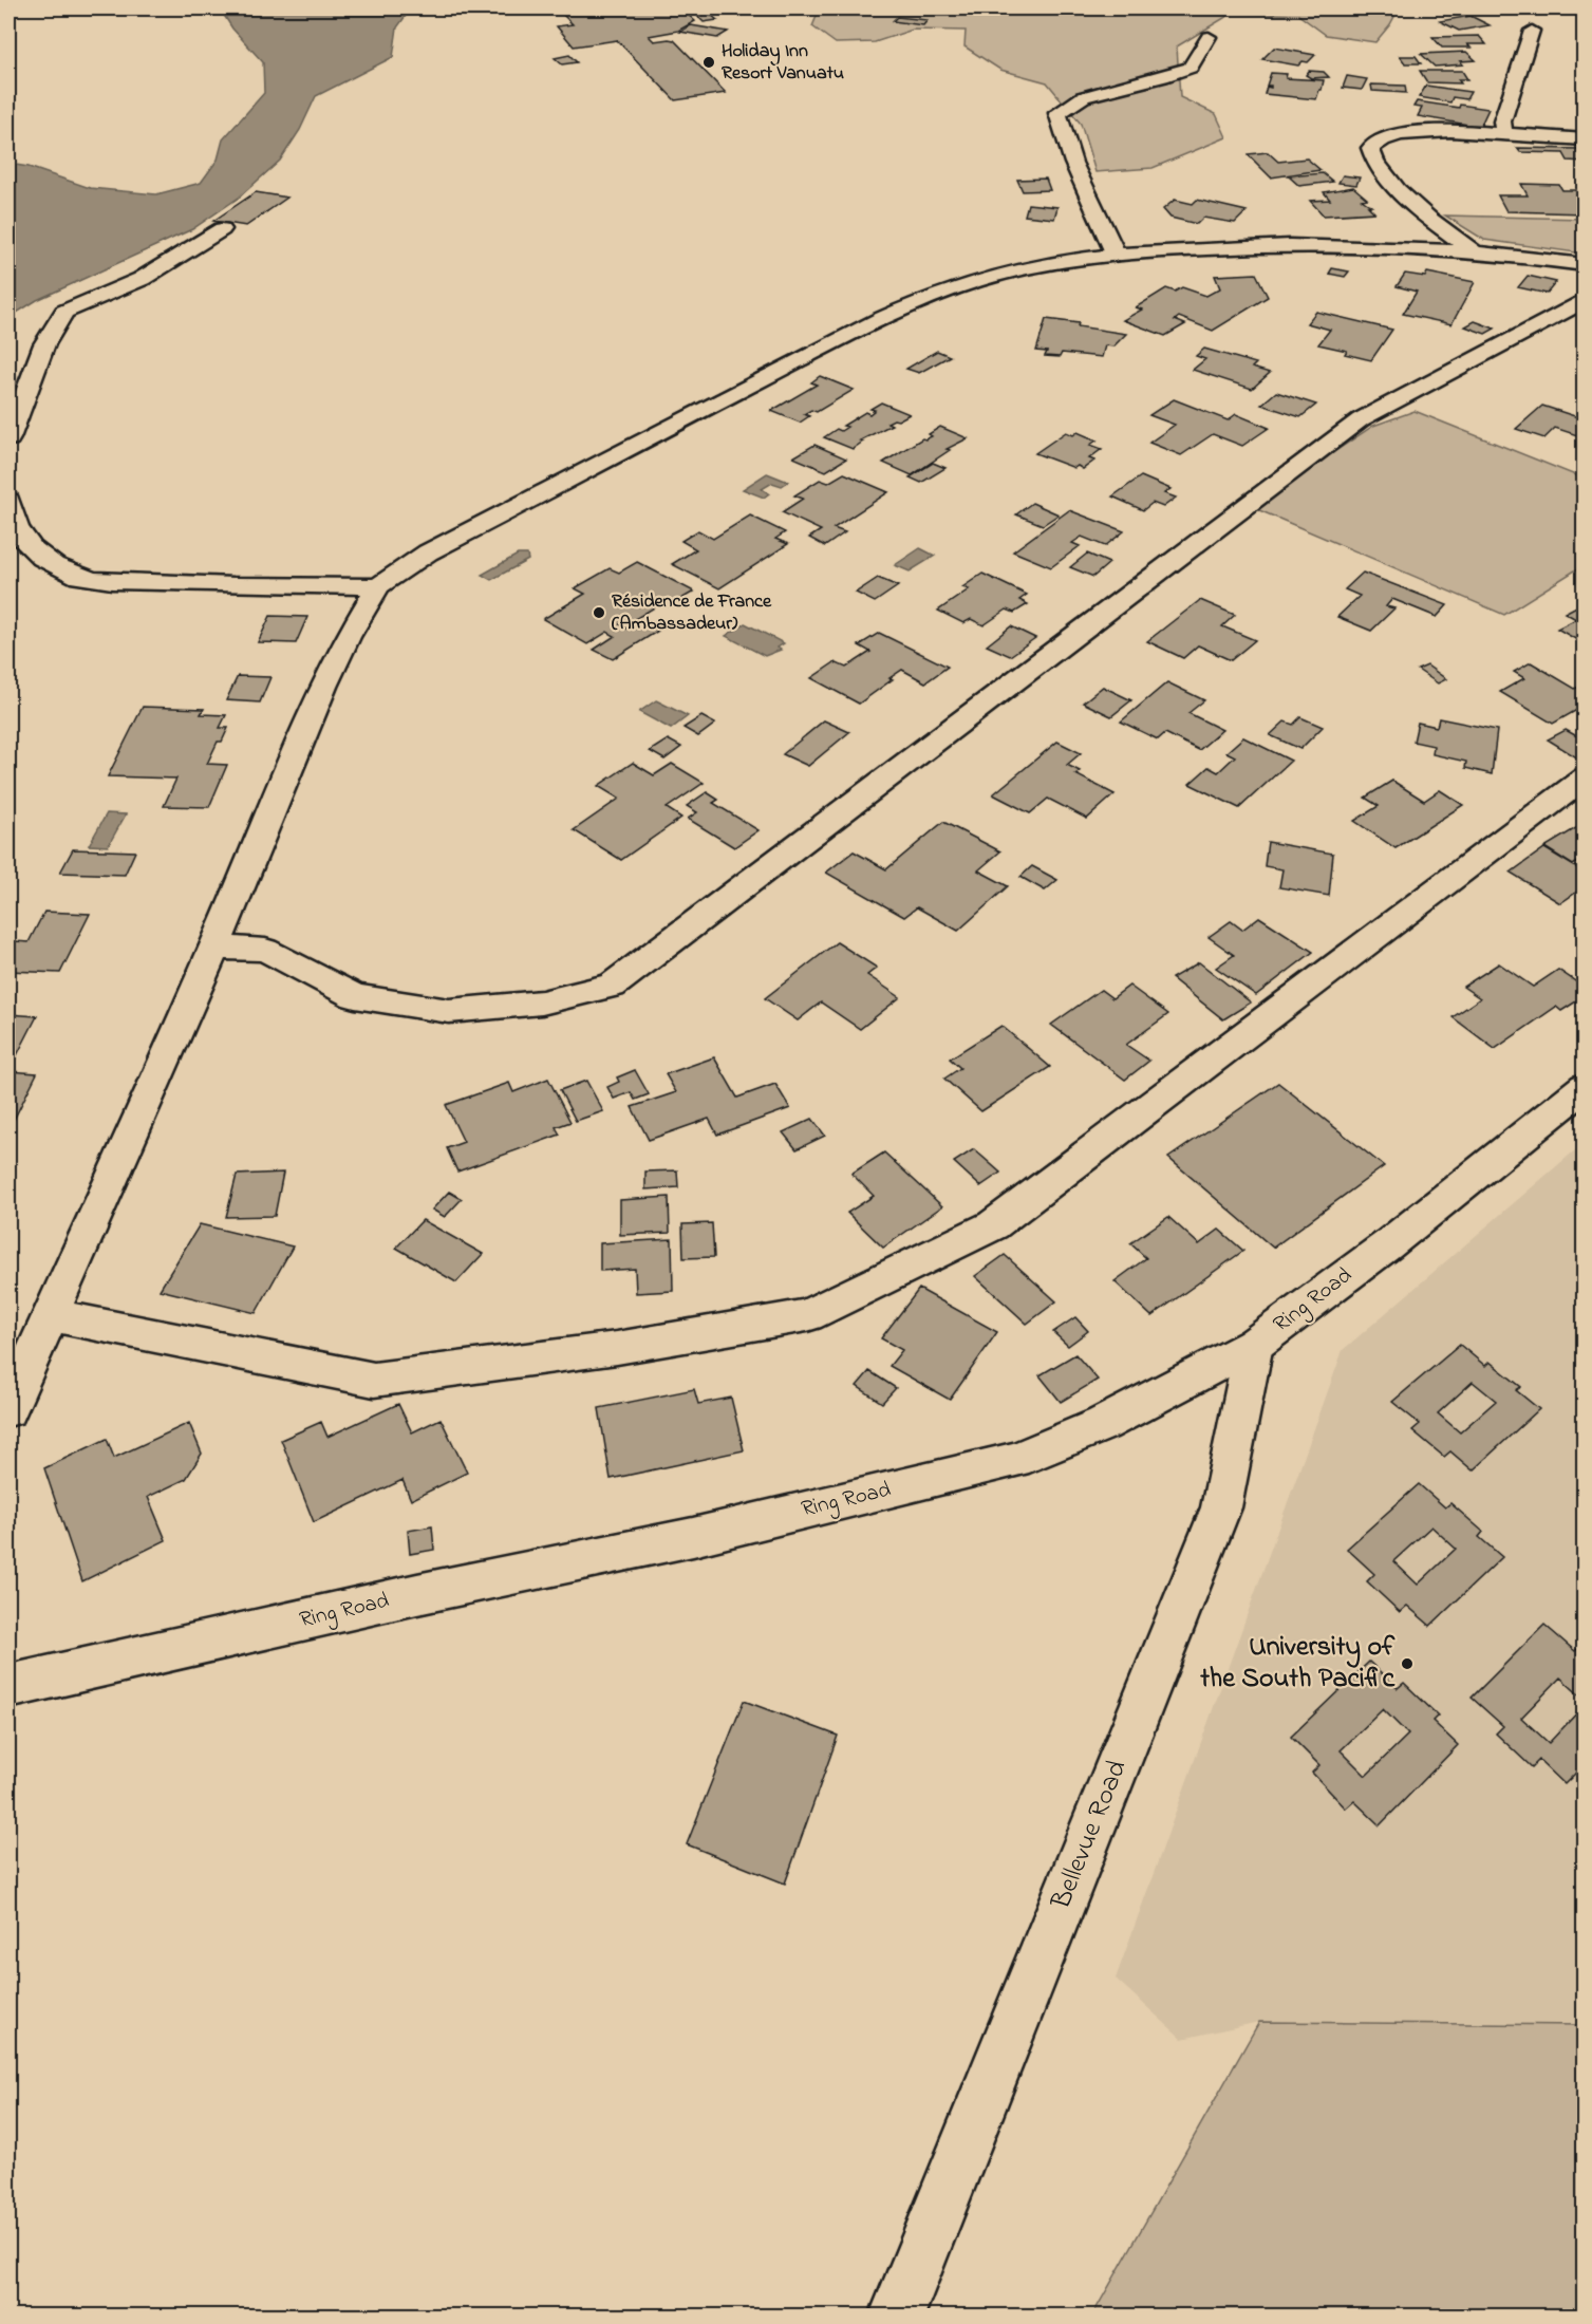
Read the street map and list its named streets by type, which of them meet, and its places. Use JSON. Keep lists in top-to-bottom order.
{
  "streets": {
    "street": ["Ring Road", "Bellevue Road"]
  },
  "crossings": [
    ["Ring Road", "Bellevue Road"]
  ],
  "places": ["Holiday Inn Resort Vanuatu", "Résidence de France (Ambassadeur)", "University of the South Pacific"]
}
